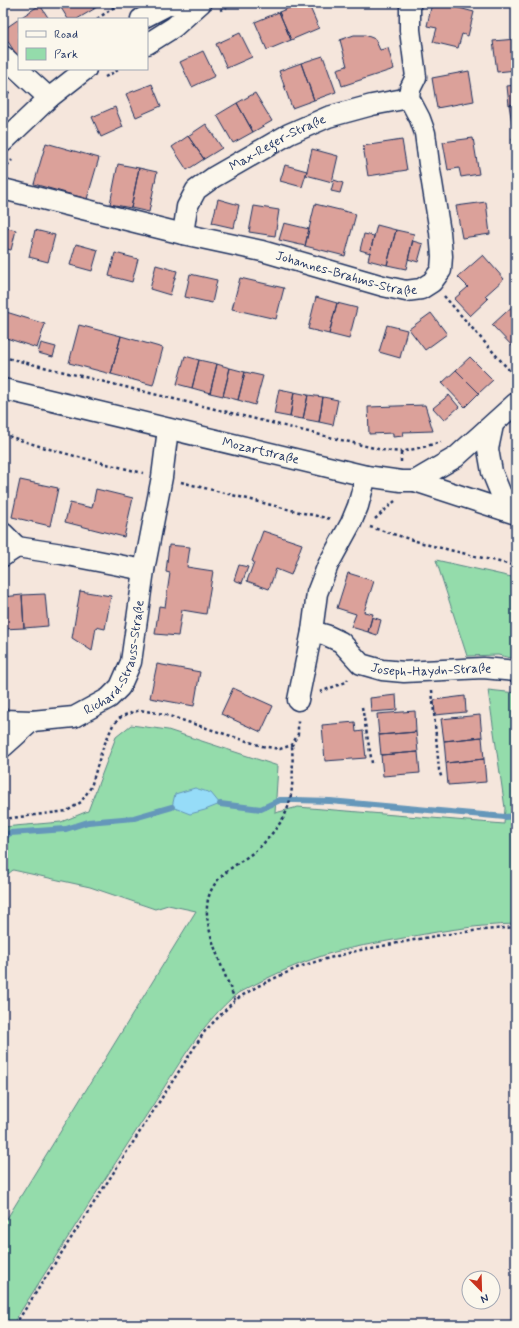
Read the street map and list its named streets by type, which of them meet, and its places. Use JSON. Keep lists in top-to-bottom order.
{
  "streets": {
    "street": [
      "Max-Reger-Straße",
      "Johannes-Brahms-Straße",
      "Mozartstraße",
      "Richard-Strauss-Straße",
      "Joseph-Haydn-Straße"
    ]
  },
  "crossings": [
    ["Max-Reger-Straße", "Johannes-Brahms-Straße"],
    ["Mozartstraße", "Richard-Strauss-Straße"]
  ],
  "legend": ["Road", "Park"],
  "north": "bottom right"
}
